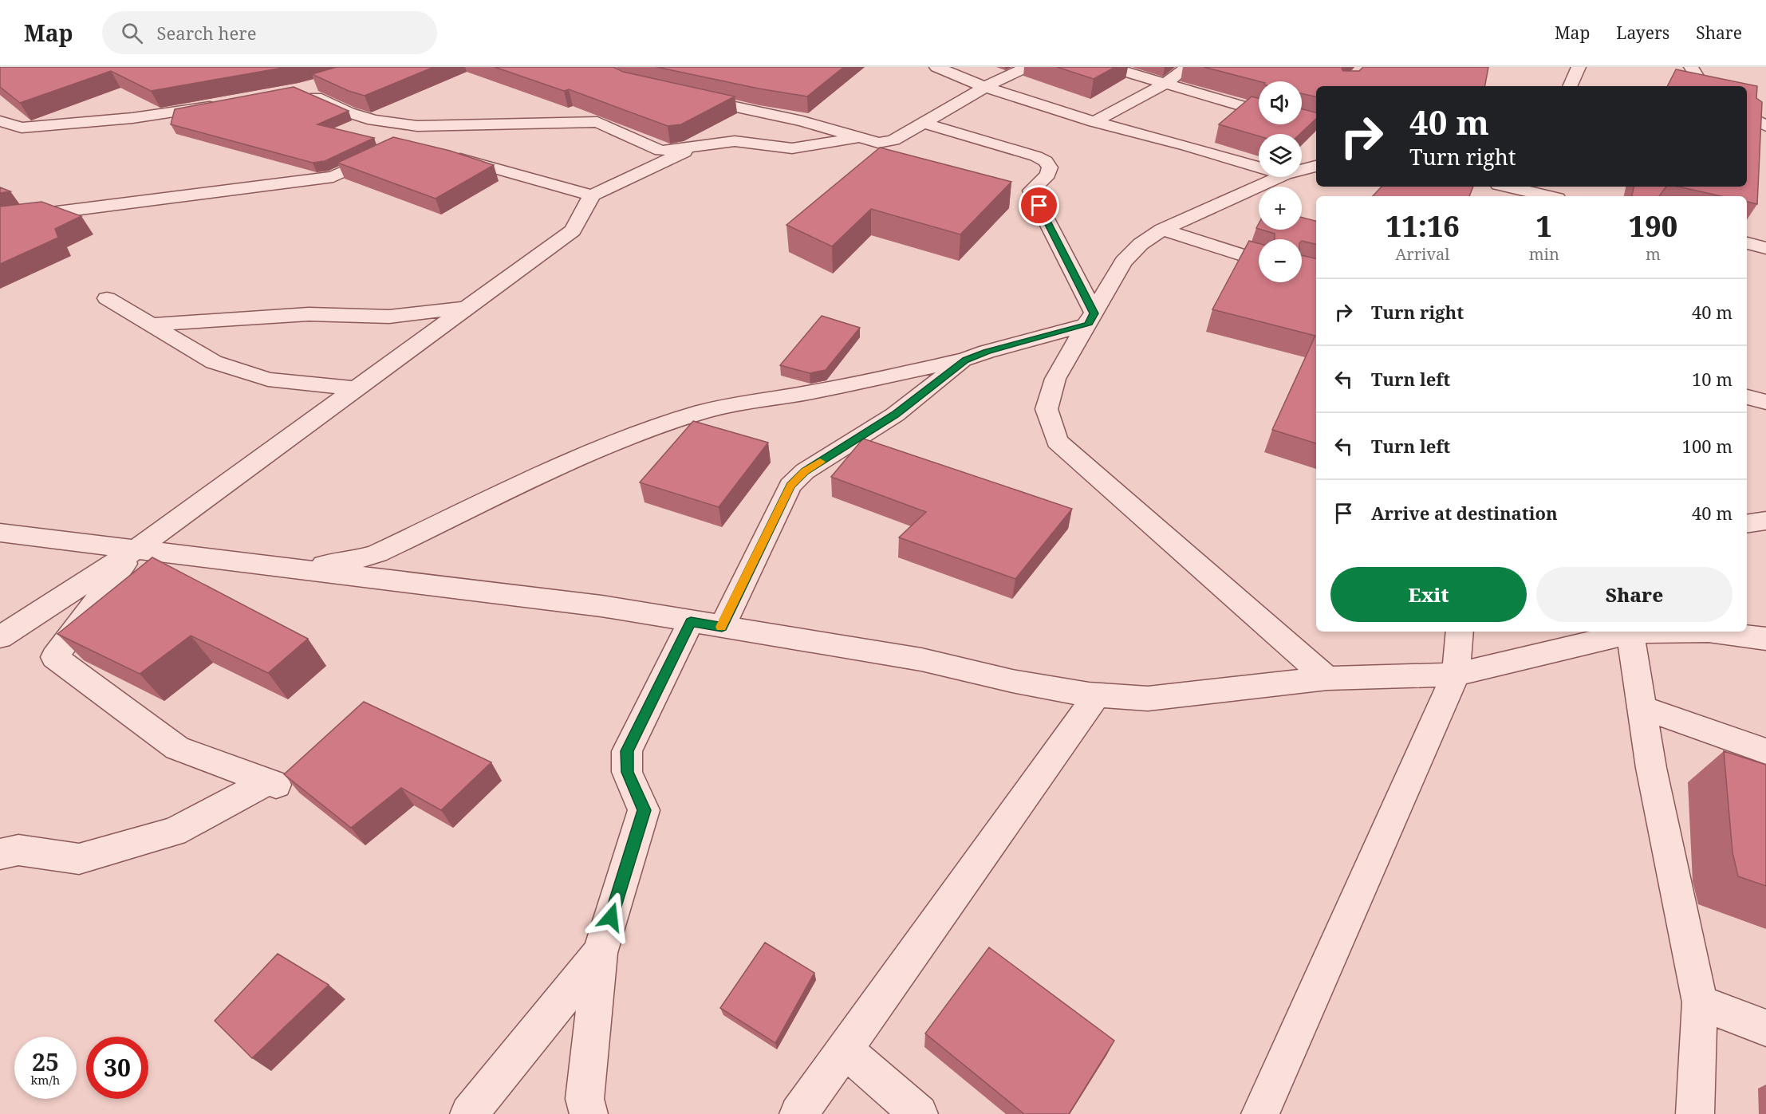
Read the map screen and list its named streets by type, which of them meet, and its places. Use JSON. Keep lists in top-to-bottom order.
{
  "page": {
    "header": "Map",
    "search": "Search here",
    "nav": ["Map", "Layers", "Share"],
    "map_buttons": ["+", "−"],
    "turn": ["40 m", "Turn right"],
    "eta": [
      "11:16",
      "Arrival",
      "1",
      "min",
      "190",
      "m"
    ],
    "list": [
      {
        "name": "Turn right",
        "value": "40 m"
      },
      {
        "name": "Turn left",
        "value": "10 m"
      },
      {
        "name": "Turn left",
        "value": "100 m"
      },
      {
        "name": "Arrive at destination",
        "value": "40 m"
      }
    ],
    "buttons": ["Exit", "Share"],
    "speed": "25 km/h",
    "limit": "30"
  }
}
